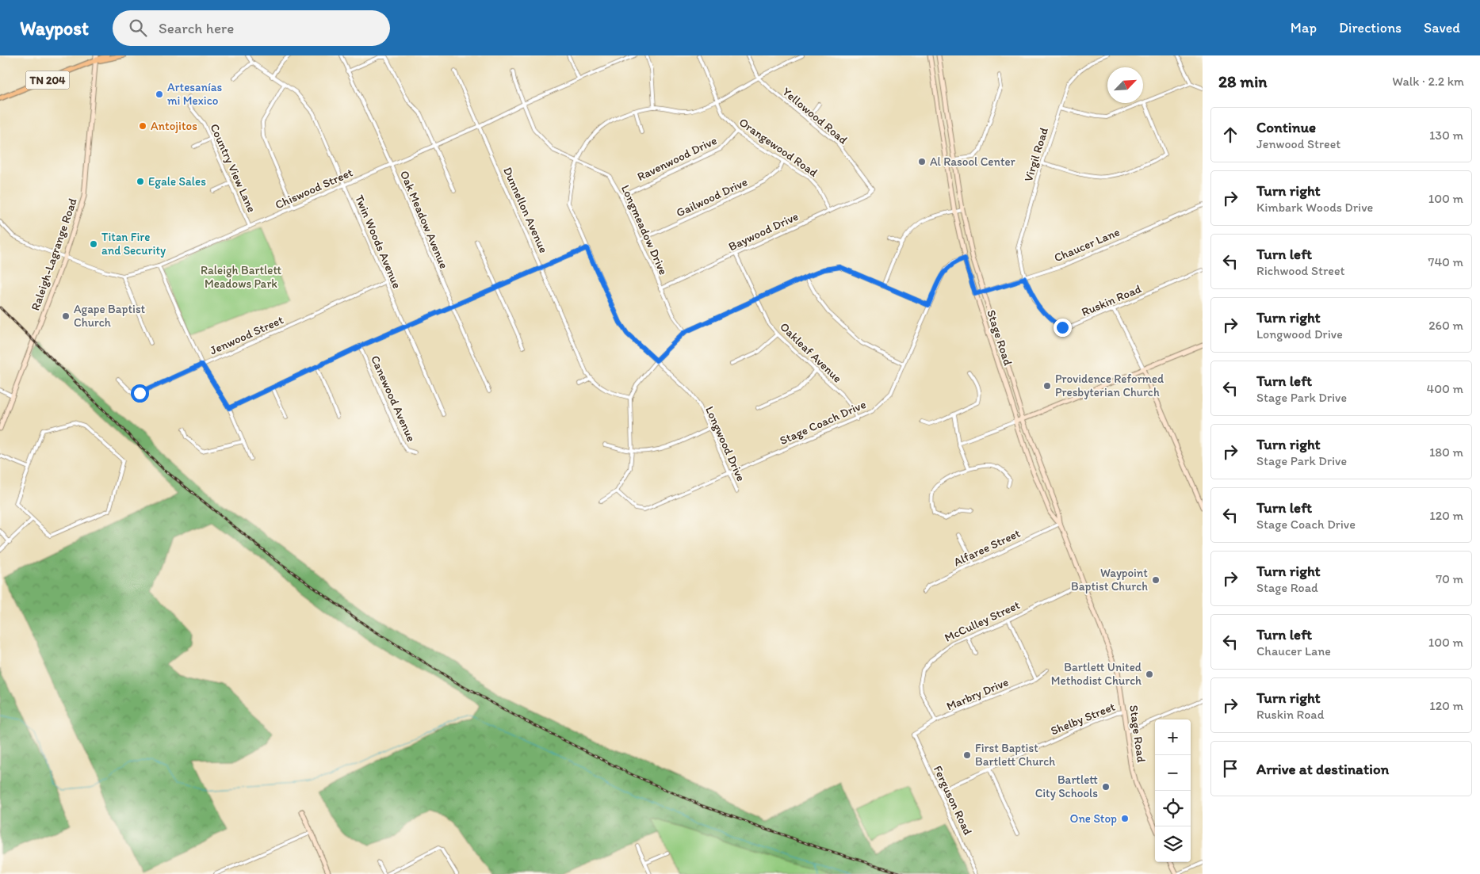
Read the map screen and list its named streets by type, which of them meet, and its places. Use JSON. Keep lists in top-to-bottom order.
{
  "streets": {
    "main road": ["TN 204", "Raleigh-Lagrange Road", "Stage Road"],
    "street": [
      "Yellowood Road",
      "Orangewood Road",
      "Virgil Road",
      "Ravenwood Drive",
      "Country View Lane",
      "Chiswood Street",
      "Gailwood Drive",
      "Dunnellon Avenue",
      "Oak Meadow Avenue",
      "Longmeadow Drive",
      "Baywood Drive",
      "Twin Woods Avenue",
      "Chaucer Lane",
      "Ruskin Road",
      "Jenwood Street",
      "Oakleaf Avenue",
      "Canewood Avenue",
      "Stage Coach Drive",
      "Longwood Drive",
      "Alfaree Street",
      "McCulley Street",
      "Marbry Drive",
      "Shelby Street",
      "Ferguson Road"
    ]
  },
  "crossings": [
    ["TN 204", "Raleigh-Lagrange Road"],
    ["Yellowood Road", "Baywood Drive"],
    ["Yellowood Road", "Longwood Drive"],
    ["Orangewood Road", "Ravenwood Drive"],
    ["Orangewood Road", "Gailwood Drive"],
    ["Orangewood Road", "Baywood Drive"],
    ["Orangewood Road", "Longwood Drive"],
    ["Virgil Road", "Chaucer Lane"],
    ["Virgil Road", "Ruskin Road"],
    ["Ravenwood Drive", "Longmeadow Drive"],
    ["Country View Lane", "Chiswood Street"],
    ["Chiswood Street", "Dunnellon Avenue"],
    ["Chiswood Street", "Oak Meadow Avenue"],
    ["Chiswood Street", "Longmeadow Drive"],
    ["Chiswood Street", "Twin Woods Avenue"],
    ["Chiswood Street", "Raleigh-Lagrange Road"],
    ["Gailwood Drive", "Longmeadow Drive"],
    ["Longmeadow Drive", "Baywood Drive"],
    ["Longmeadow Drive", "Longwood Drive"],
    ["Baywood Drive", "Oakleaf Avenue"],
    ["Twin Woods Avenue", "Jenwood Street"],
    ["Chaucer Lane", "Ruskin Road"],
    ["Chaucer Lane", "Stage Road"],
    ["Stage Road", "Stage Coach Drive"],
    ["Stage Road", "Alfaree Street"],
    ["Stage Road", "McCulley Street"],
    ["Stage Road", "Shelby Street"],
    ["Oakleaf Avenue", "Stage Coach Drive"],
    ["Stage Coach Drive", "Longwood Drive"],
    ["McCulley Street", "Marbry Drive"],
    ["Marbry Drive", "Ferguson Road"],
    ["Shelby Street", "Ferguson Road"]
  ],
  "parks": ["Raleigh Bartlett Meadows Park"],
  "places": [
    "Artesanías mi Mexico",
    "Antojitos",
    "Al Rasool Center",
    "Egale Sales",
    "Titan Fire and Security",
    "Agape Baptist Church",
    "Providence Reformed Presbyterian Church",
    "Waypoint Baptist Church",
    "Bartlett United Methodist Church",
    "First Baptist Bartlett Church",
    "Bartlett City Schools",
    "One Stop"
  ],
  "north": "top right",
  "page": {
    "header": "Waypost",
    "search": "Search here",
    "nav": ["Map", "Directions", "Saved"],
    "heading": ["28 min", "Walk · 2.2 km"],
    "list": [
      ["Continue", "Jenwood Street", "130 m"],
      ["Turn right", "Kimbark Woods Drive", "100 m"],
      ["Turn left", "Richwood Street", "740 m"],
      ["Turn right", "Longwood Drive", "260 m"],
      ["Turn left", "Stage Park Drive", "400 m"],
      ["Turn right", "Stage Park Drive", "180 m"],
      ["Turn left", "Stage Coach Drive", "120 m"],
      ["Turn right", "Stage Road", "70 m"],
      ["Turn left", "Chaucer Lane", "100 m"],
      ["Turn right", "Ruskin Road", "120 m"],
      "Arrive at destination"
    ],
    "map_buttons": ["+", "−"]
  }
}
